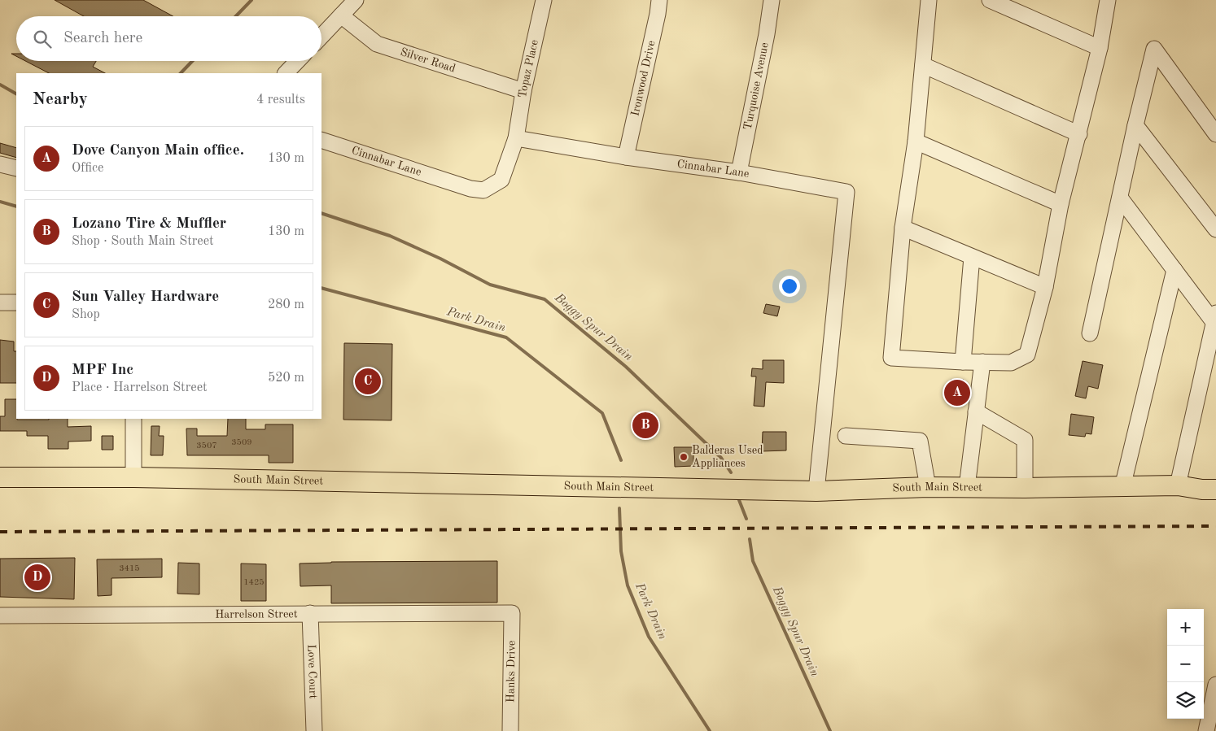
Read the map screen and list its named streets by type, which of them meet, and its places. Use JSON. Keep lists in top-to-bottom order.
{
  "streets": {
    "main road": ["South Main Street"],
    "street": [
      "Silver Road",
      "Topaz Place",
      "Ironwood Drive",
      "Turquoise Avenue",
      "Cinnabar Lane",
      "Harrelson Street",
      "Hanks Drive",
      "Love Court"
    ]
  },
  "crossings": [
    ["Silver Road", "Topaz Place"],
    ["Topaz Place", "Cinnabar Lane"],
    ["Ironwood Drive", "Cinnabar Lane"],
    ["Turquoise Avenue", "Cinnabar Lane"],
    ["Cinnabar Lane", "South Main Street"],
    ["Harrelson Street", "Hanks Drive"],
    ["Harrelson Street", "Love Court"]
  ],
  "water": ["Park Drain", "Boggy Spur Drain"],
  "places": ["Balderas Used Appliances"],
  "house_numbers": [
    "3509",
    "3507",
    "3415",
    "1425"
  ],
  "page": {
    "search": "Search here",
    "heading": ["Nearby", "4 results"],
    "list": [
      {
        "mark": "A",
        "name": "Dove Canyon Main office.",
        "note": "Office",
        "value": "130 m"
      },
      {
        "mark": "B",
        "name": "Lozano Tire & Muffler",
        "note": "Shop · South Main Street",
        "value": "130 m"
      },
      {
        "mark": "C",
        "name": "Sun Valley Hardware",
        "note": "Shop",
        "value": "280 m"
      },
      {
        "mark": "D",
        "name": "MPF Inc",
        "note": "Place · Harrelson Street",
        "value": "520 m"
      }
    ],
    "pins": [
      "C",
      "A",
      "B",
      "D"
    ],
    "map_buttons": ["+", "−"]
  }
}
